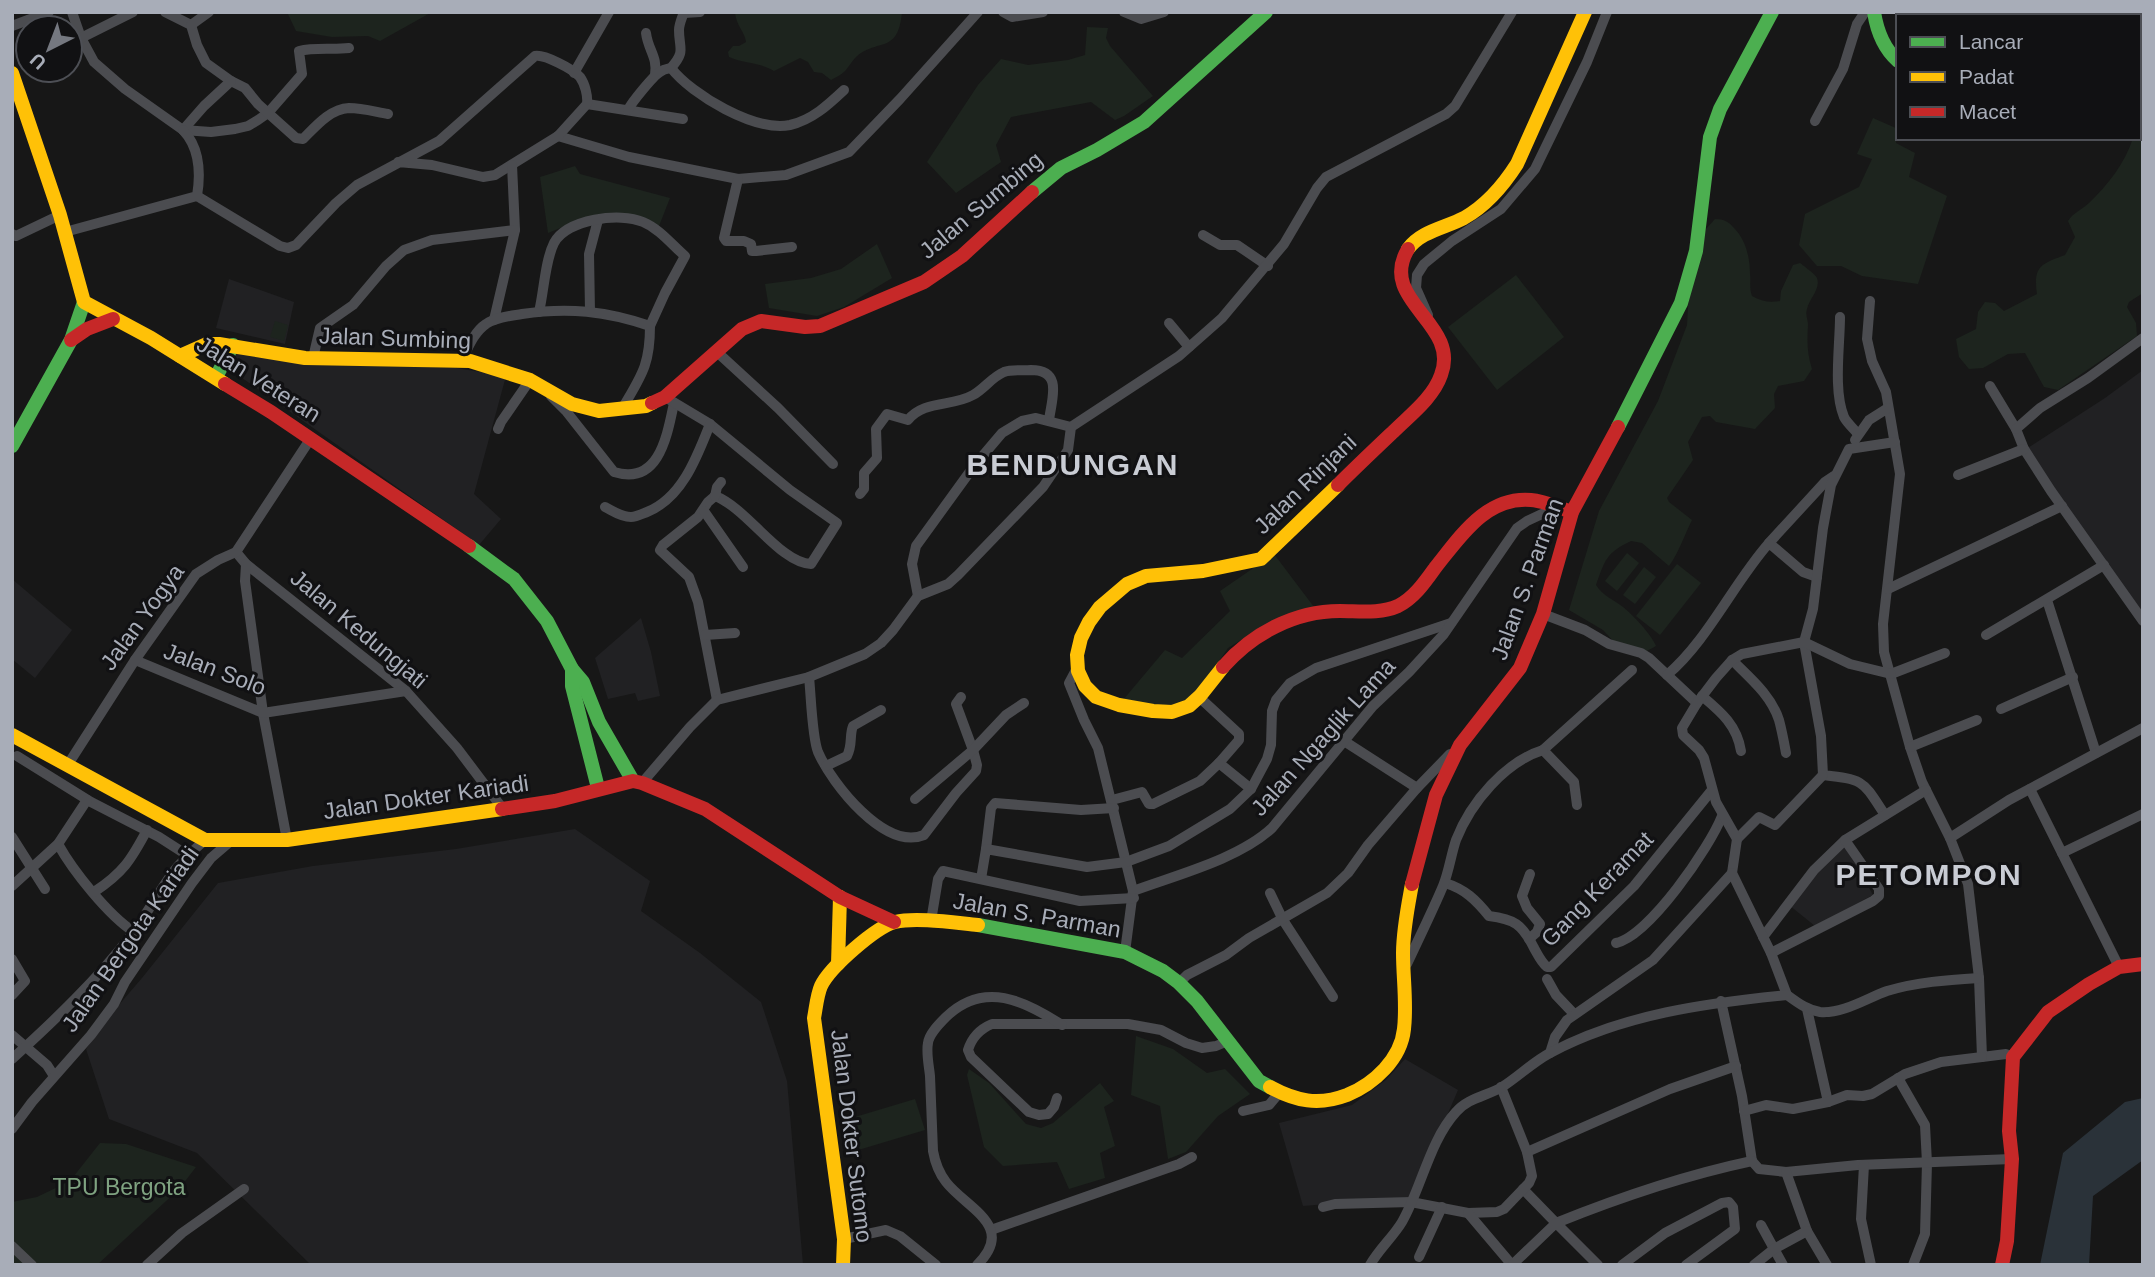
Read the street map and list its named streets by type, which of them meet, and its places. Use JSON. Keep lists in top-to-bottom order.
{
  "streets": {
    "main road": [
      "Jalan Sumbing",
      "Jalan Veteran",
      "Jalan Rinjani",
      "Jalan S. Parman",
      "Jalan Dokter Kariadi",
      "Jalan Dokter Sutomo"
    ],
    "street": [
      "Jalan Yogya",
      "Jalan Kedungjati",
      "Jalan Solo",
      "Jalan Ngaglik Lama",
      "Gang Keramat",
      "Jalan Bergota Kariadi"
    ]
  },
  "crossings": [
    ["Jalan Sumbing", "Jalan Veteran"],
    ["Jalan Veteran", "Jalan Yogya"],
    ["Jalan Veteran", "Jalan Dokter Kariadi"],
    ["Jalan S. Parman", "Jalan Ngaglik Lama"],
    ["Jalan S. Parman", "Jalan Dokter Sutomo"],
    ["Jalan Yogya", "Jalan Kedungjati"],
    ["Jalan Yogya", "Jalan Solo"],
    ["Jalan Yogya", "Jalan Dokter Kariadi"],
    ["Jalan Kedungjati", "Jalan Solo"],
    ["Jalan Kedungjati", "Jalan Dokter Kariadi"],
    ["Jalan Dokter Kariadi", "Jalan Bergota Kariadi"]
  ],
  "districts": ["BENDUNGAN", "PETOMPON"],
  "parks": ["TPU Bergota"],
  "legend": ["Lancar", "Padat", "Macet"],
  "north": "bottom left"
}
